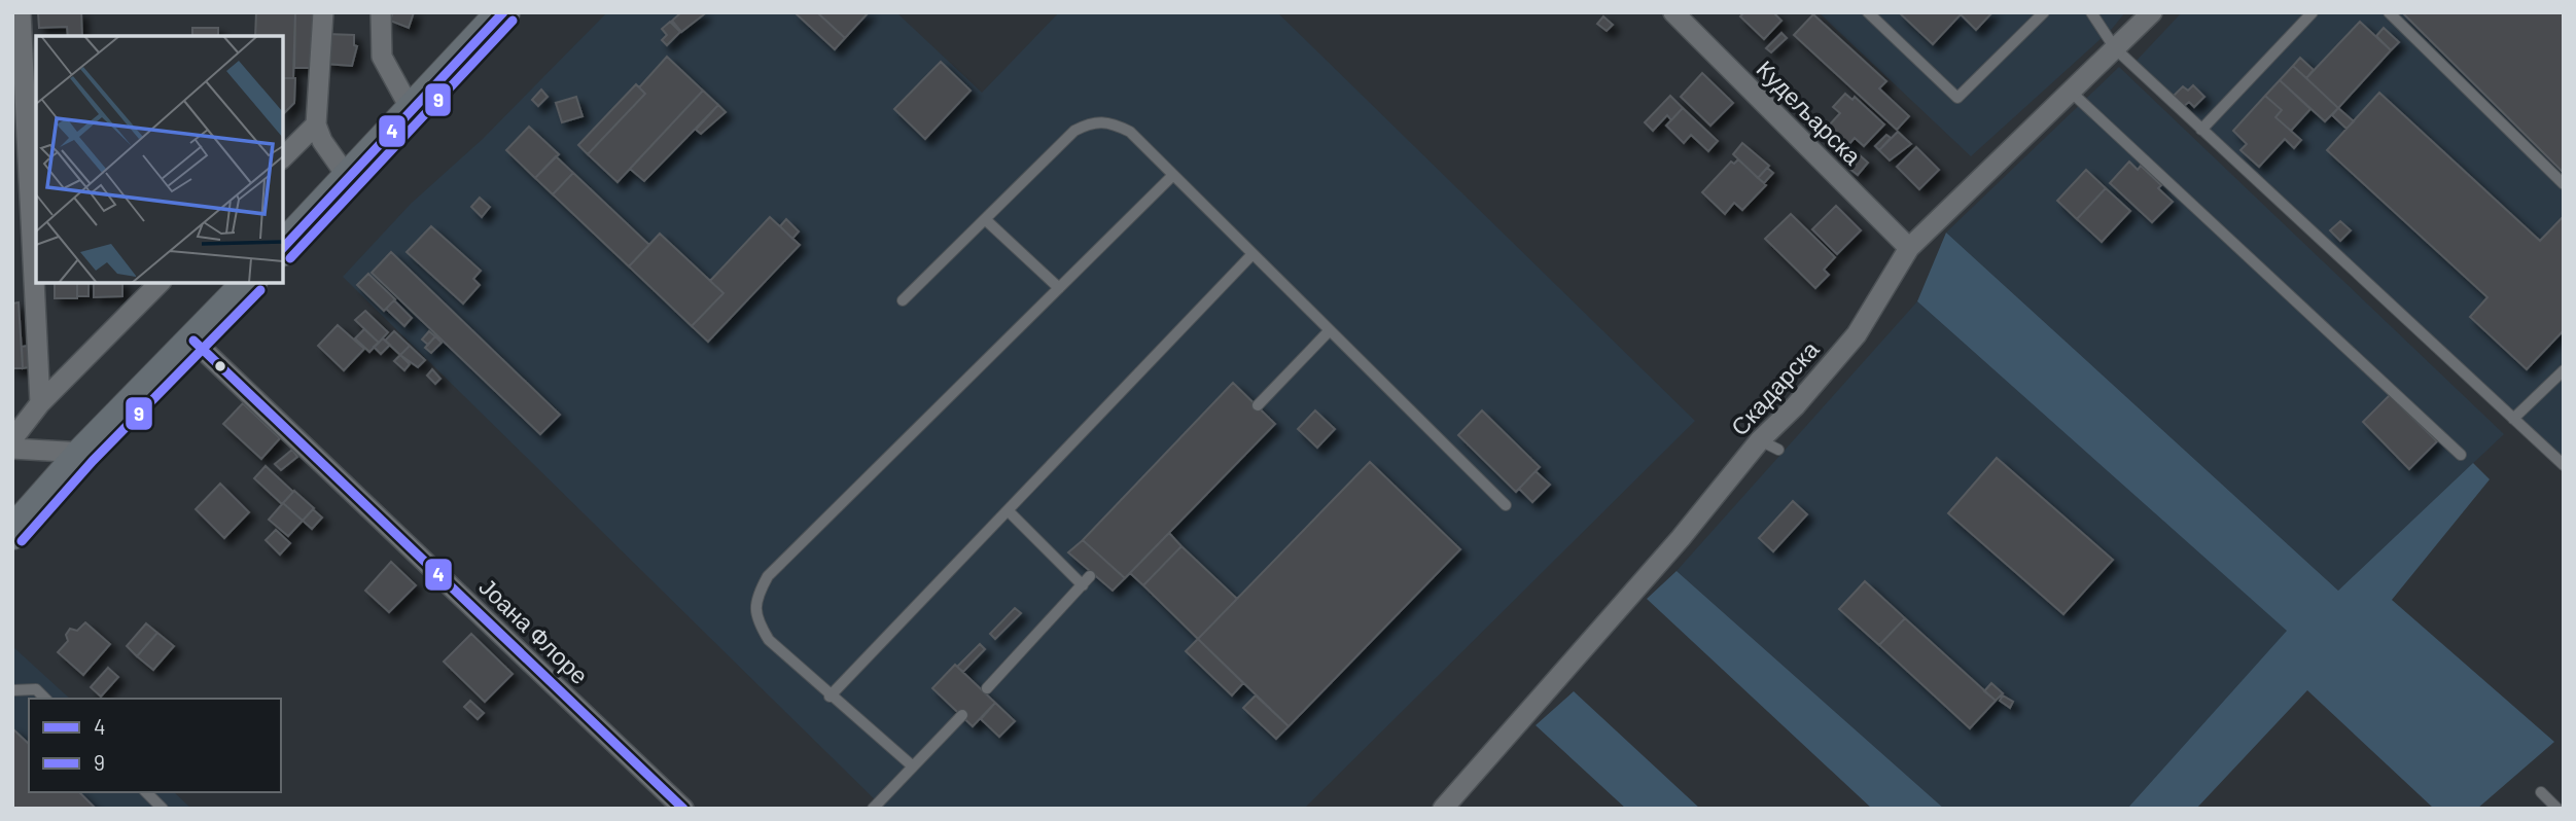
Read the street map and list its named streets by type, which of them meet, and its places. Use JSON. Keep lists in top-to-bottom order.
{
  "streets": {
    "street": ["Кудељарска", "Скадарска", "Јоана Флоре"]
  },
  "crossings": [
    ["Кудељарска", "Скадарска"]
  ],
  "lines": ["transit line 4", "transit line 9"],
  "legend": ["4", "9"]
}
